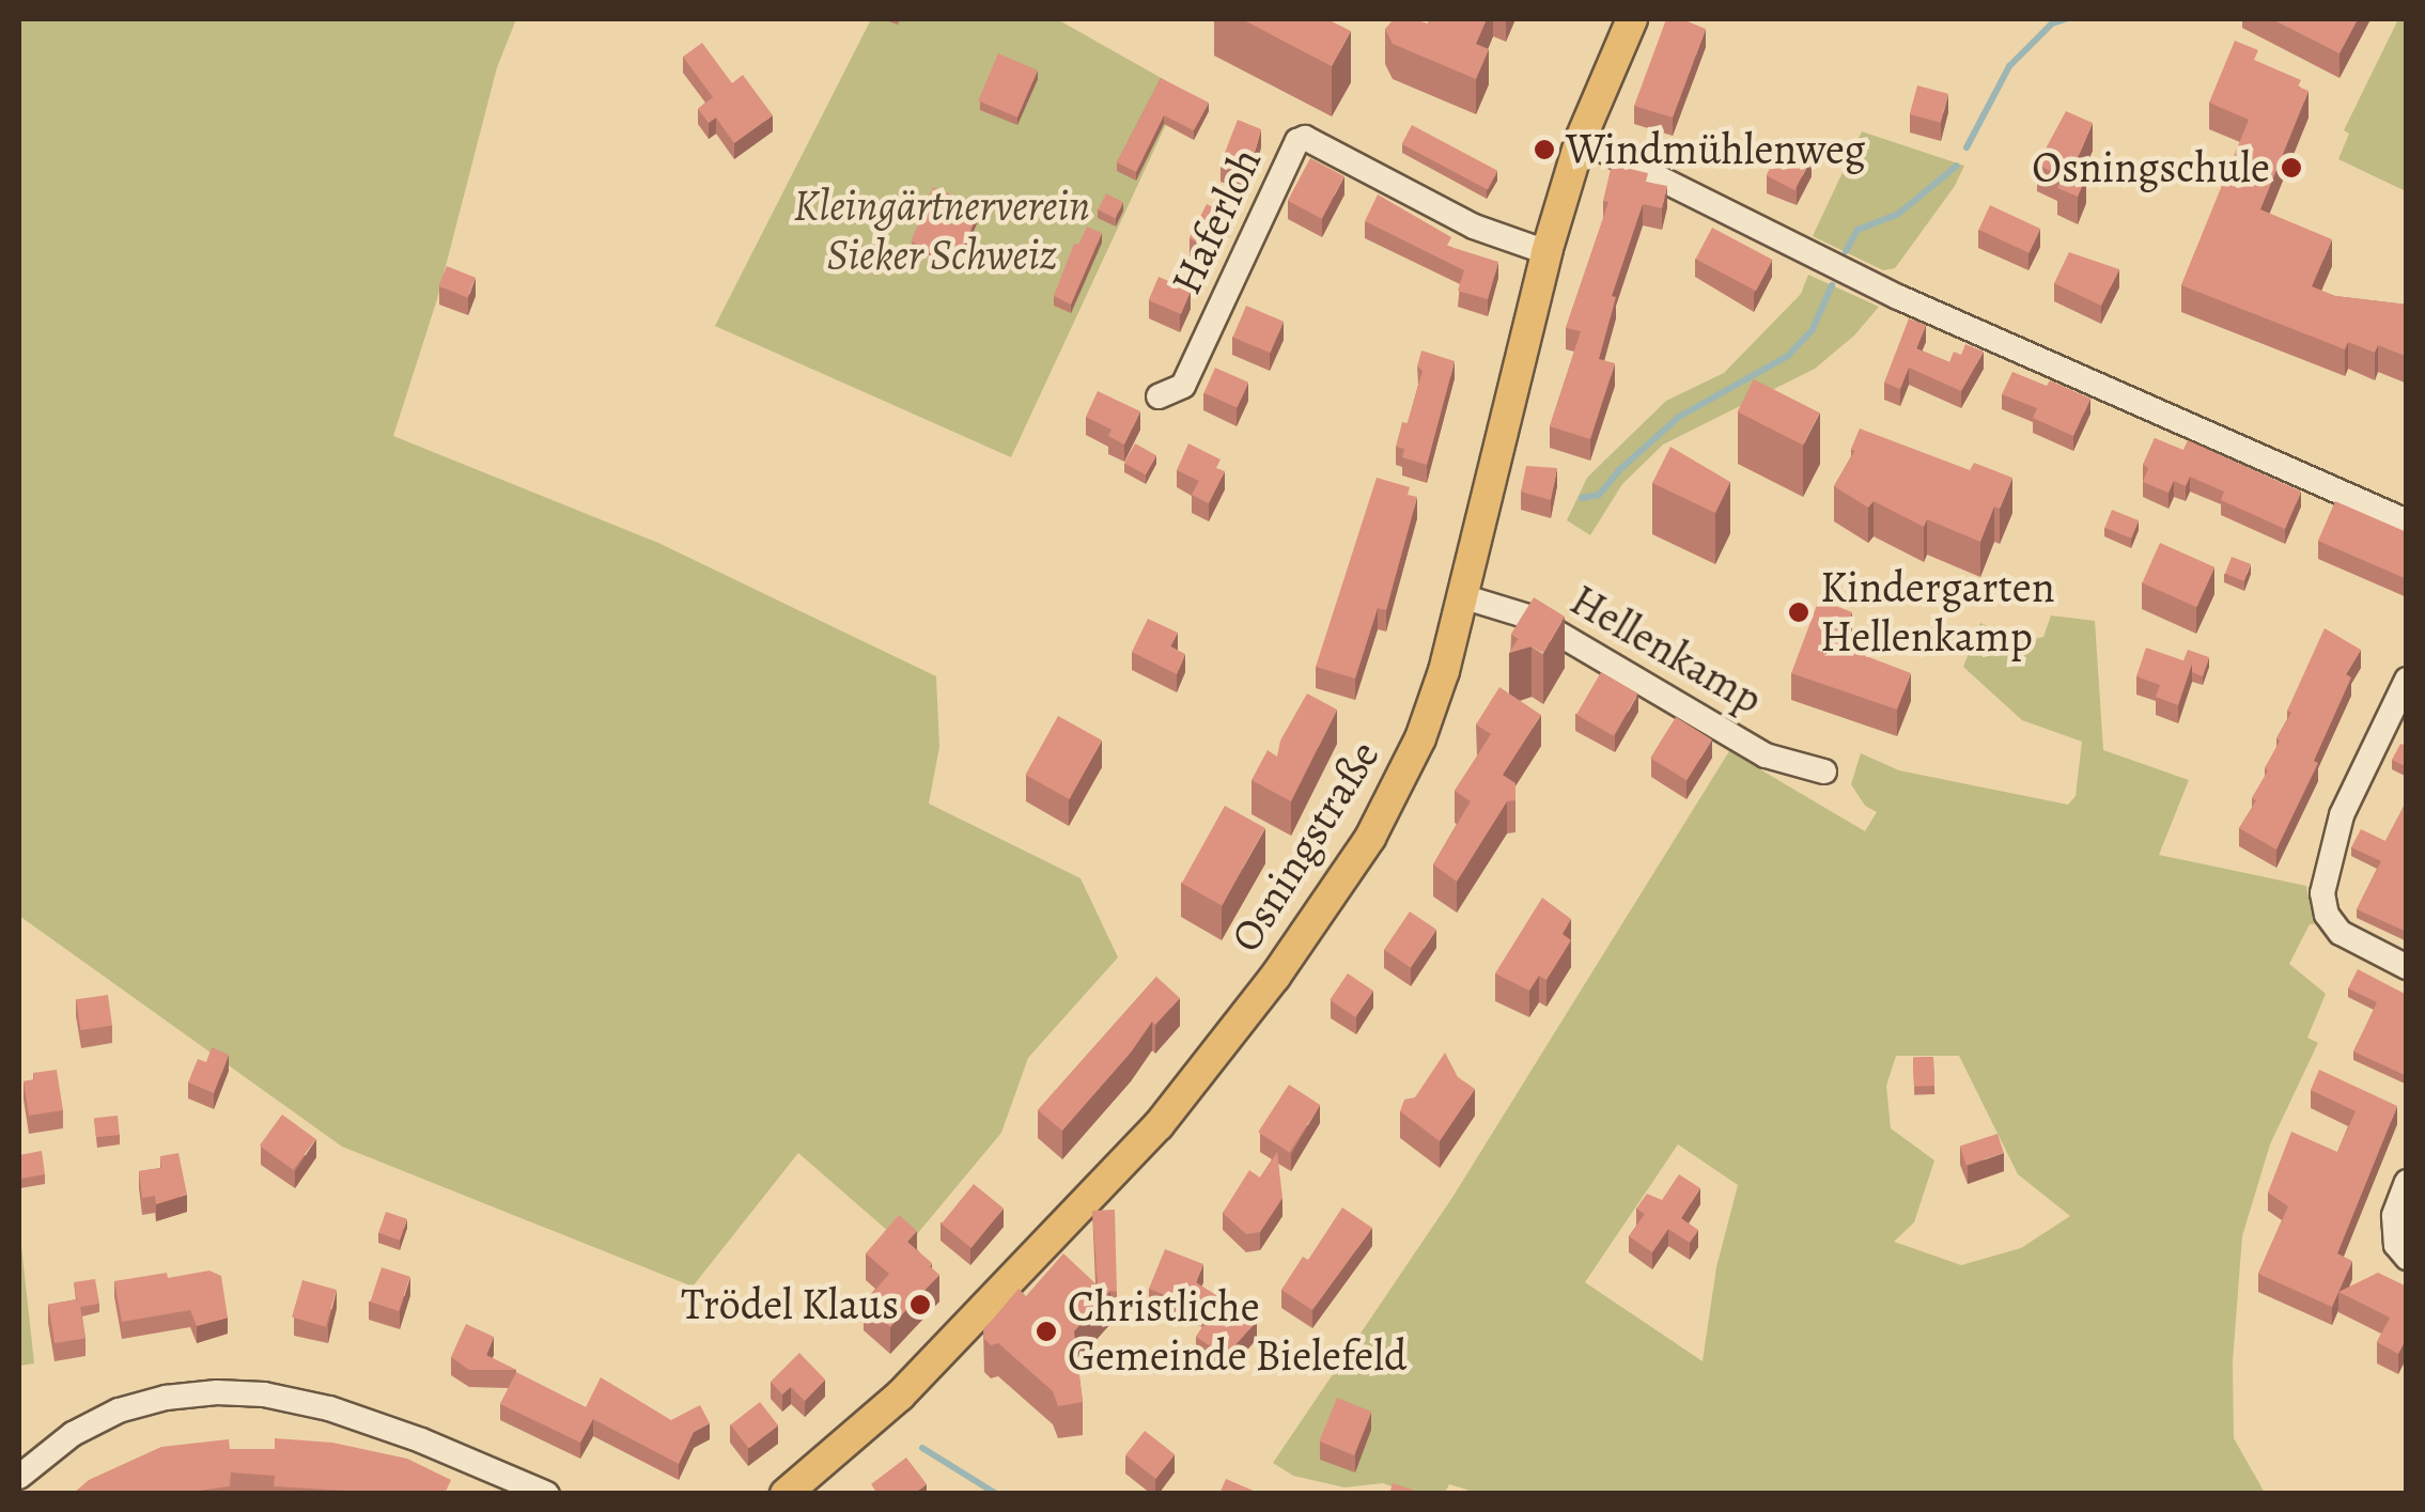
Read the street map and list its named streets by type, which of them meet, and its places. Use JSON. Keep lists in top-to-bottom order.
{
  "streets": {
    "main road": ["Osningstraße"],
    "street": ["Haferloh", "Hellenkamp"]
  },
  "crossings": [
    ["Haferloh", "Osningstraße"],
    ["Hellenkamp", "Osningstraße"]
  ],
  "parks": ["Kleingärtnerverein Sieker Schweiz"],
  "places": [
    "Windmühlenweg",
    "Osningschule",
    "Kindergarten Hellenkamp",
    "Trödel Klaus",
    "Christliche Gemeinde Bielefeld"
  ]
}
